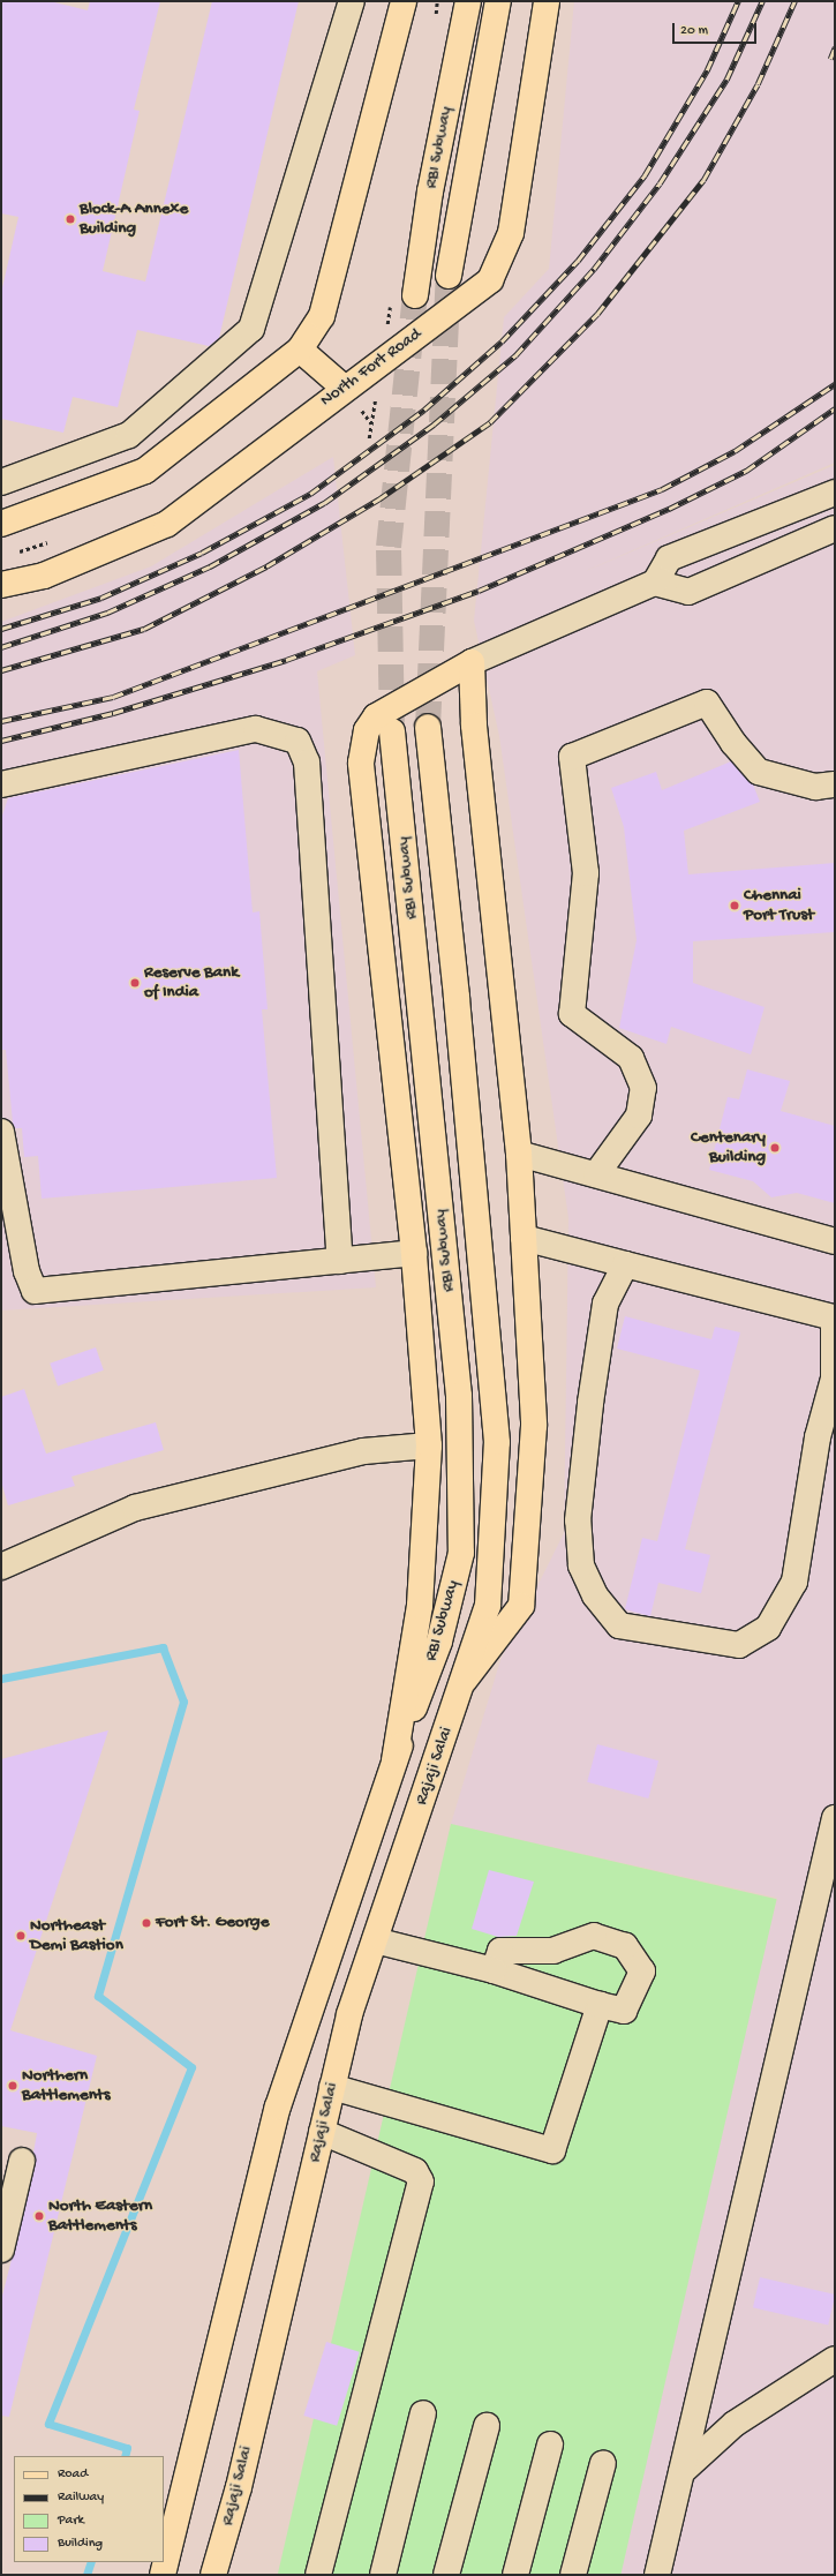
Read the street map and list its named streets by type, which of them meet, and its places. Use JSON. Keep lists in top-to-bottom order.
{
  "streets": {
    "main road": ["RBI Subway", "North Fort Road", "Rajaji Salai"]
  },
  "crossings": [
    ["RBI Subway", "Rajaji Salai"]
  ],
  "places": [
    "Block-A Annexe Building",
    "Chennai Port Trust",
    "Reserve Bank of India",
    "Centenary Building",
    "Fort St. George",
    "Northeast Demi Bastion",
    "Northern Battlements",
    "North Eastern Battlements"
  ],
  "legend": [
    "Road",
    "Railway",
    "Park",
    "Building"
  ],
  "scale_bar": "20 m"
}
